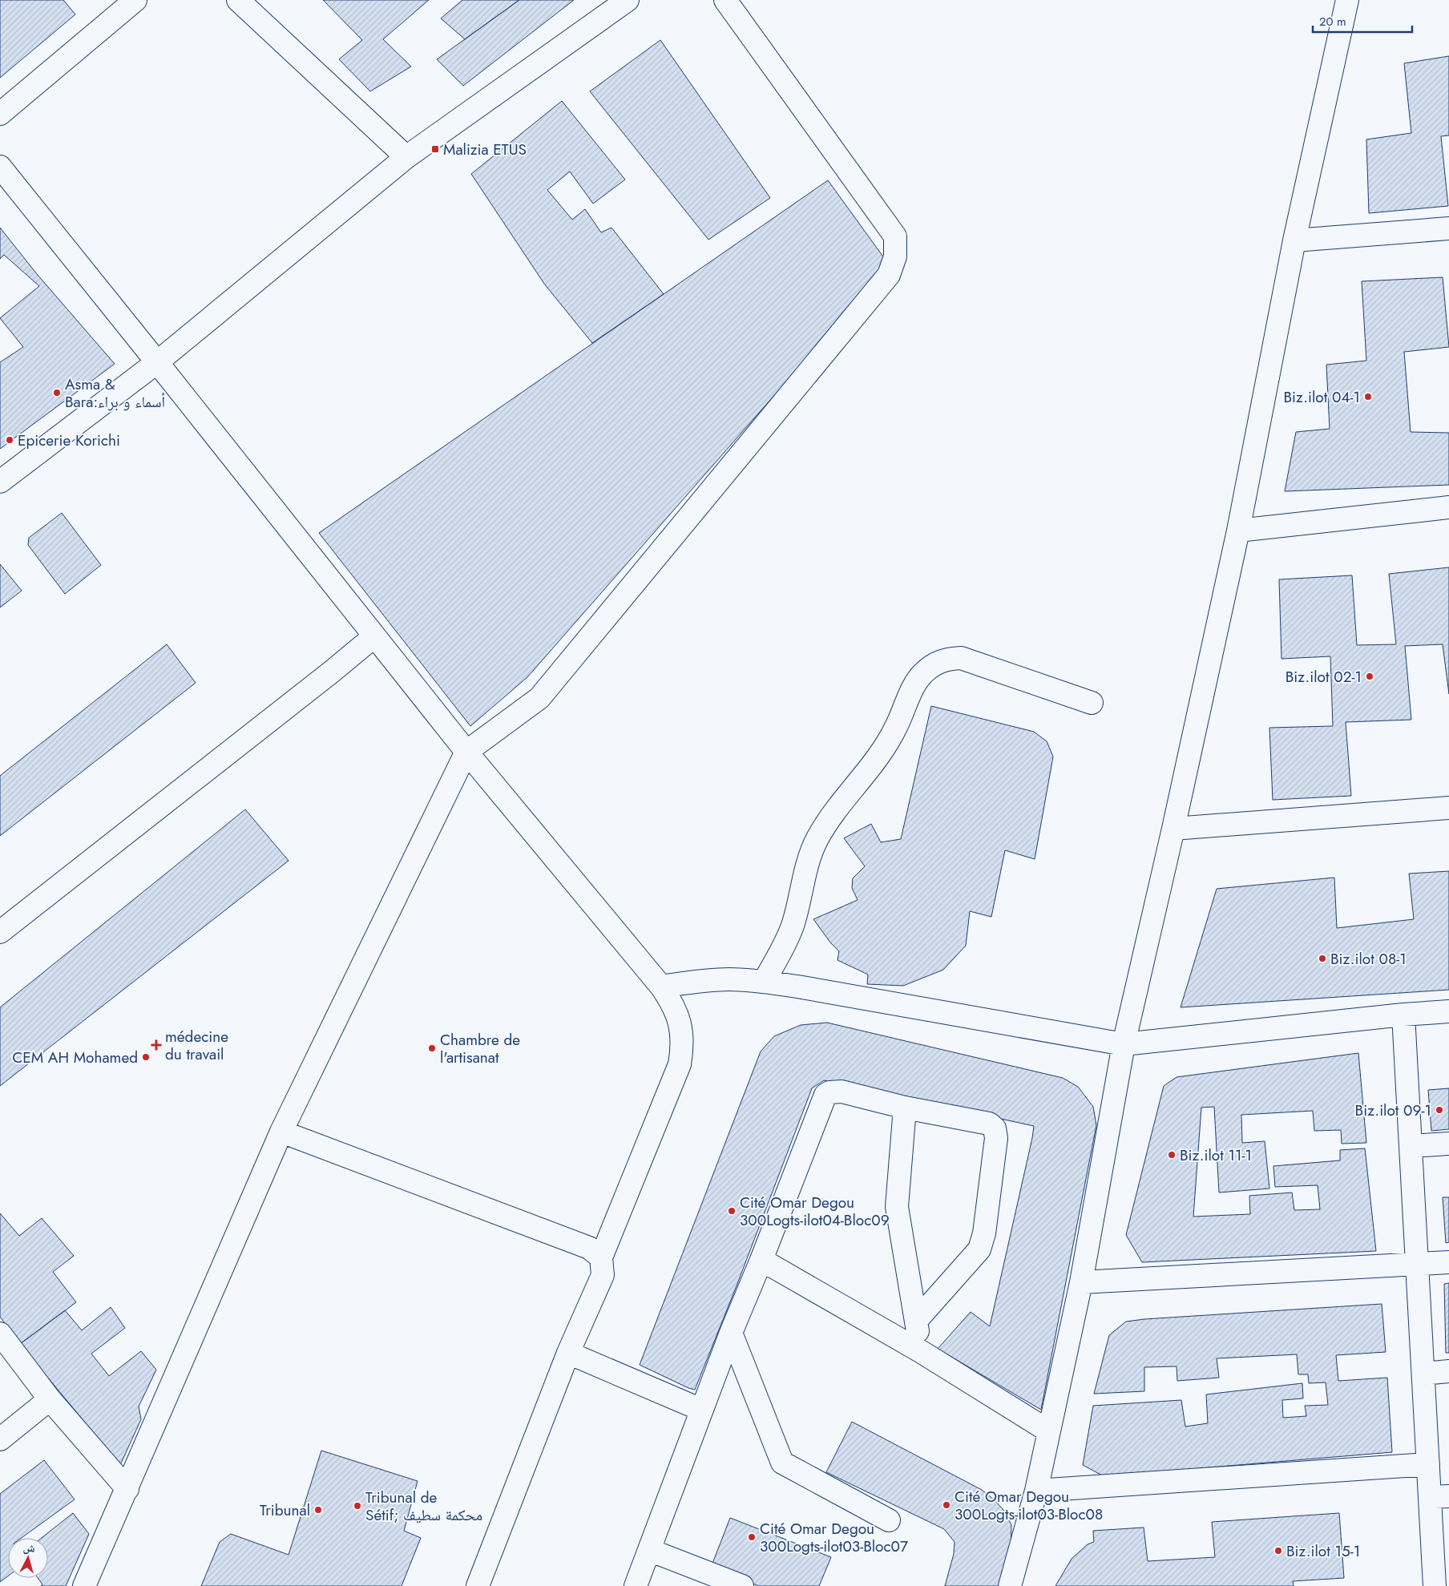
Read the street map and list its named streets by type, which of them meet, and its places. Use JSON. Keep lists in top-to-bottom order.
{
  "places": {
    "transit": ["Malizia ETUS"],
    "other": [
      "Asma & Bara:أسماء و براء",
      "Biz.ilot 04-1",
      "Epicerie Korichi",
      "Biz.ilot 02-1",
      "Biz.ilot 08-1",
      "Chambre de l'artisanat",
      "CEM AH Mohamed",
      "Biz.ilot 09-1",
      "Biz.ilot 11-1",
      "Cité Omar Degou 300Logts-ilot04-Bloc09",
      "Cité Omar Degou 300Logts-ilot03-Bloc08",
      "Tribunal de Sétif; محكمة سطيف",
      "Tribunal",
      "Cité Omar Degou 300Logts-ilot03-Bloc07",
      "Biz.ilot 15-1"
    ],
    "health": ["médecine du travail"]
  },
  "scale_bar": "20 m",
  "north": "top"
}
